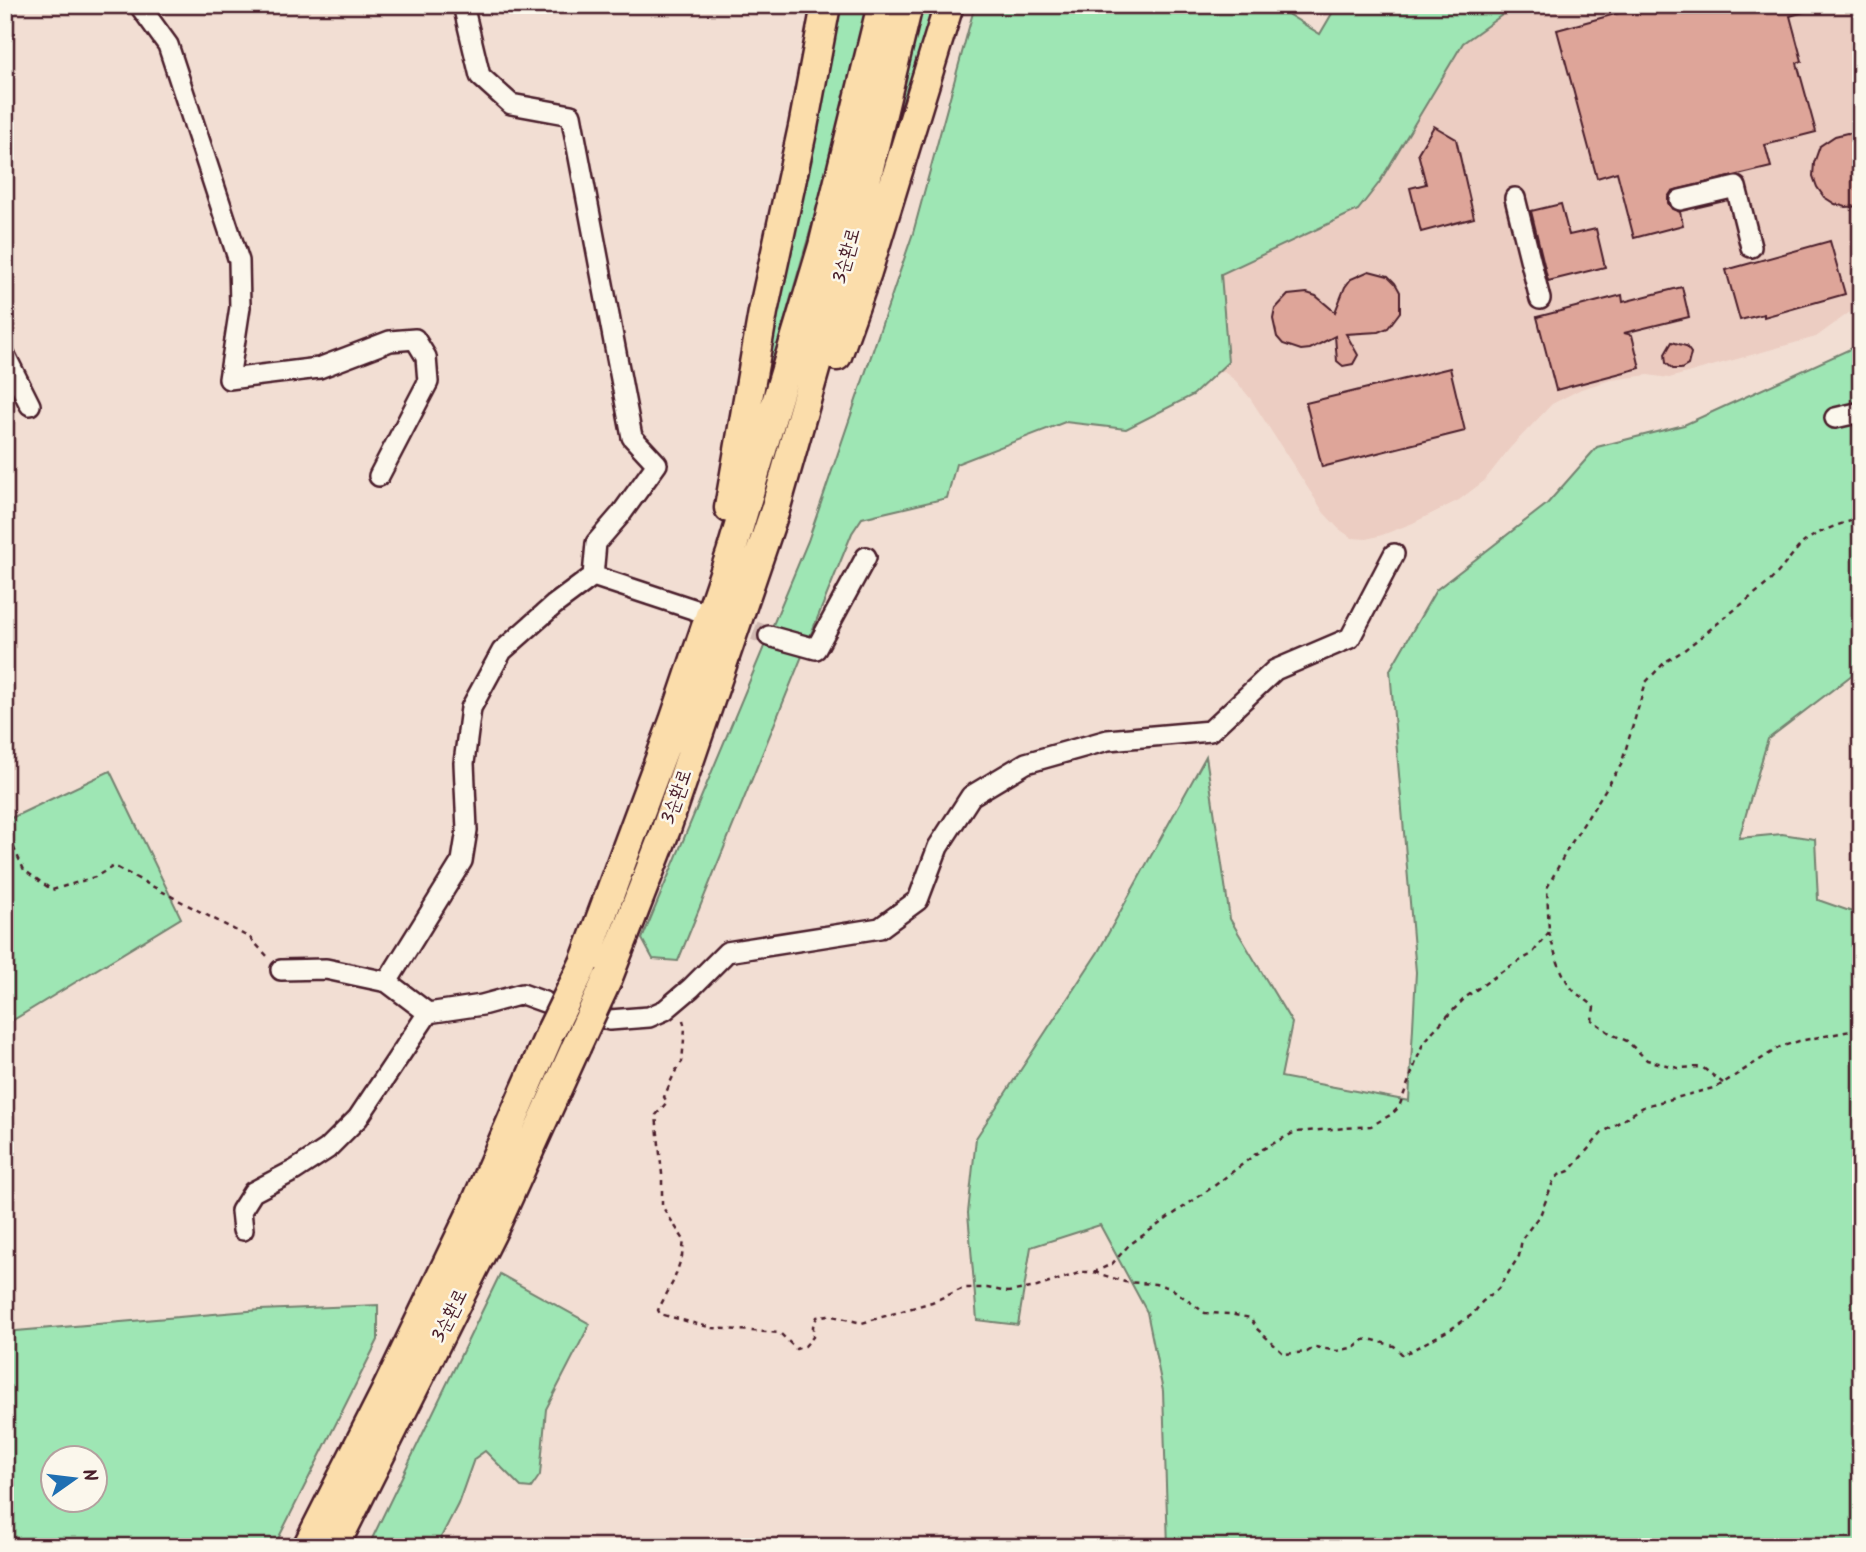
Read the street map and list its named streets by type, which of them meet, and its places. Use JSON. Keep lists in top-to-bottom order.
{
  "streets": {
    "highway": ["3순환로"]
  },
  "north": "right"
}
